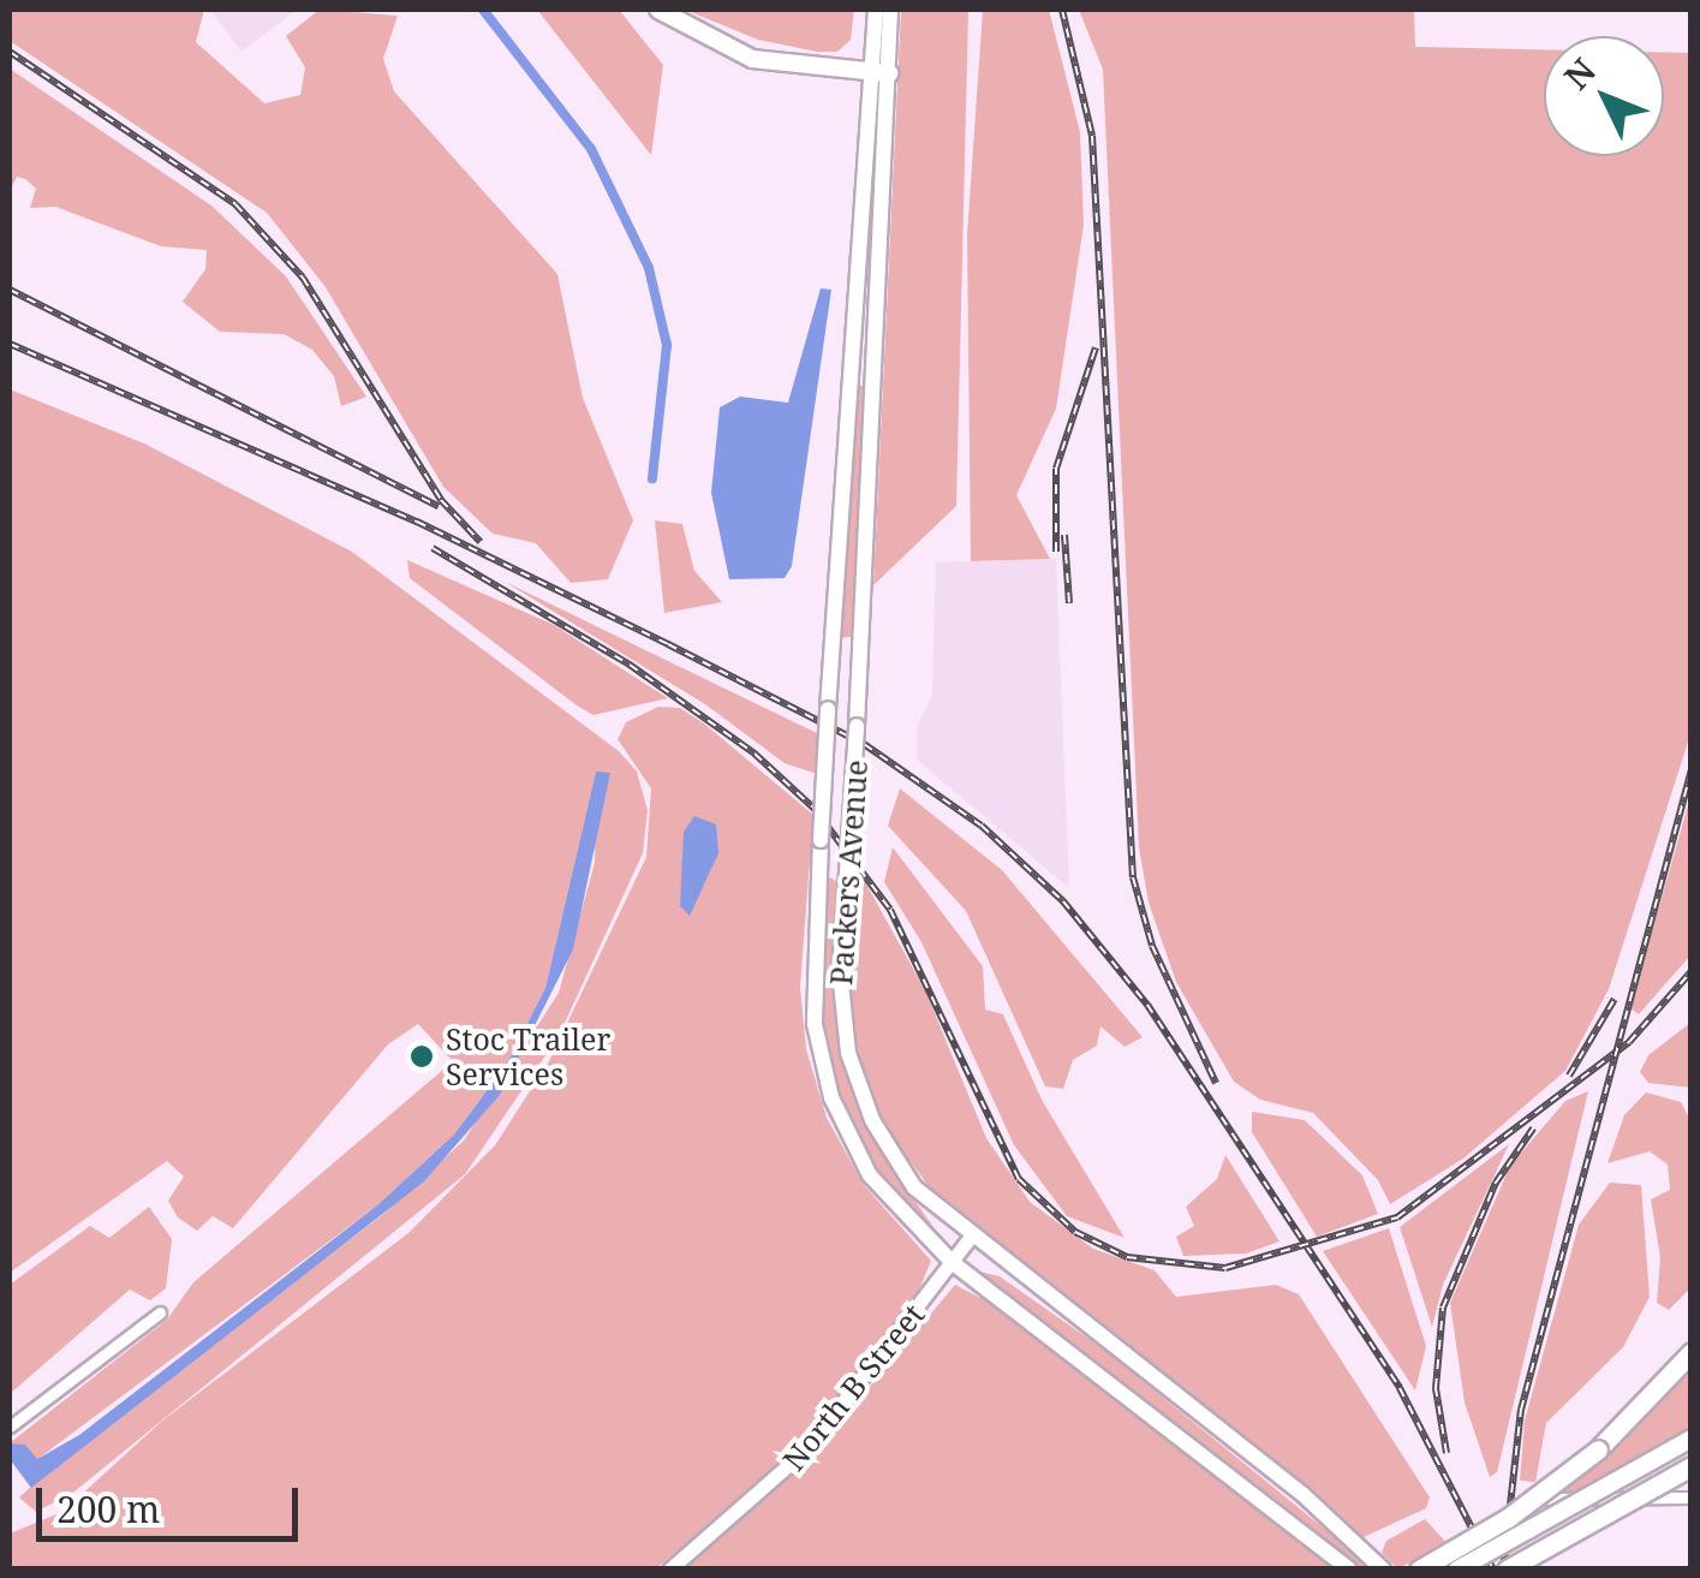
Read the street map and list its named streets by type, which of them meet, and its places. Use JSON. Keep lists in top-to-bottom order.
{
  "streets": {
    "main road": ["Packers Avenue"],
    "street": ["North B Street"]
  },
  "crossings": [
    ["Packers Avenue", "North B Street"]
  ],
  "places": ["Stoc Trailer Services"],
  "scale_bar": "200 m",
  "north": "top left"
}
